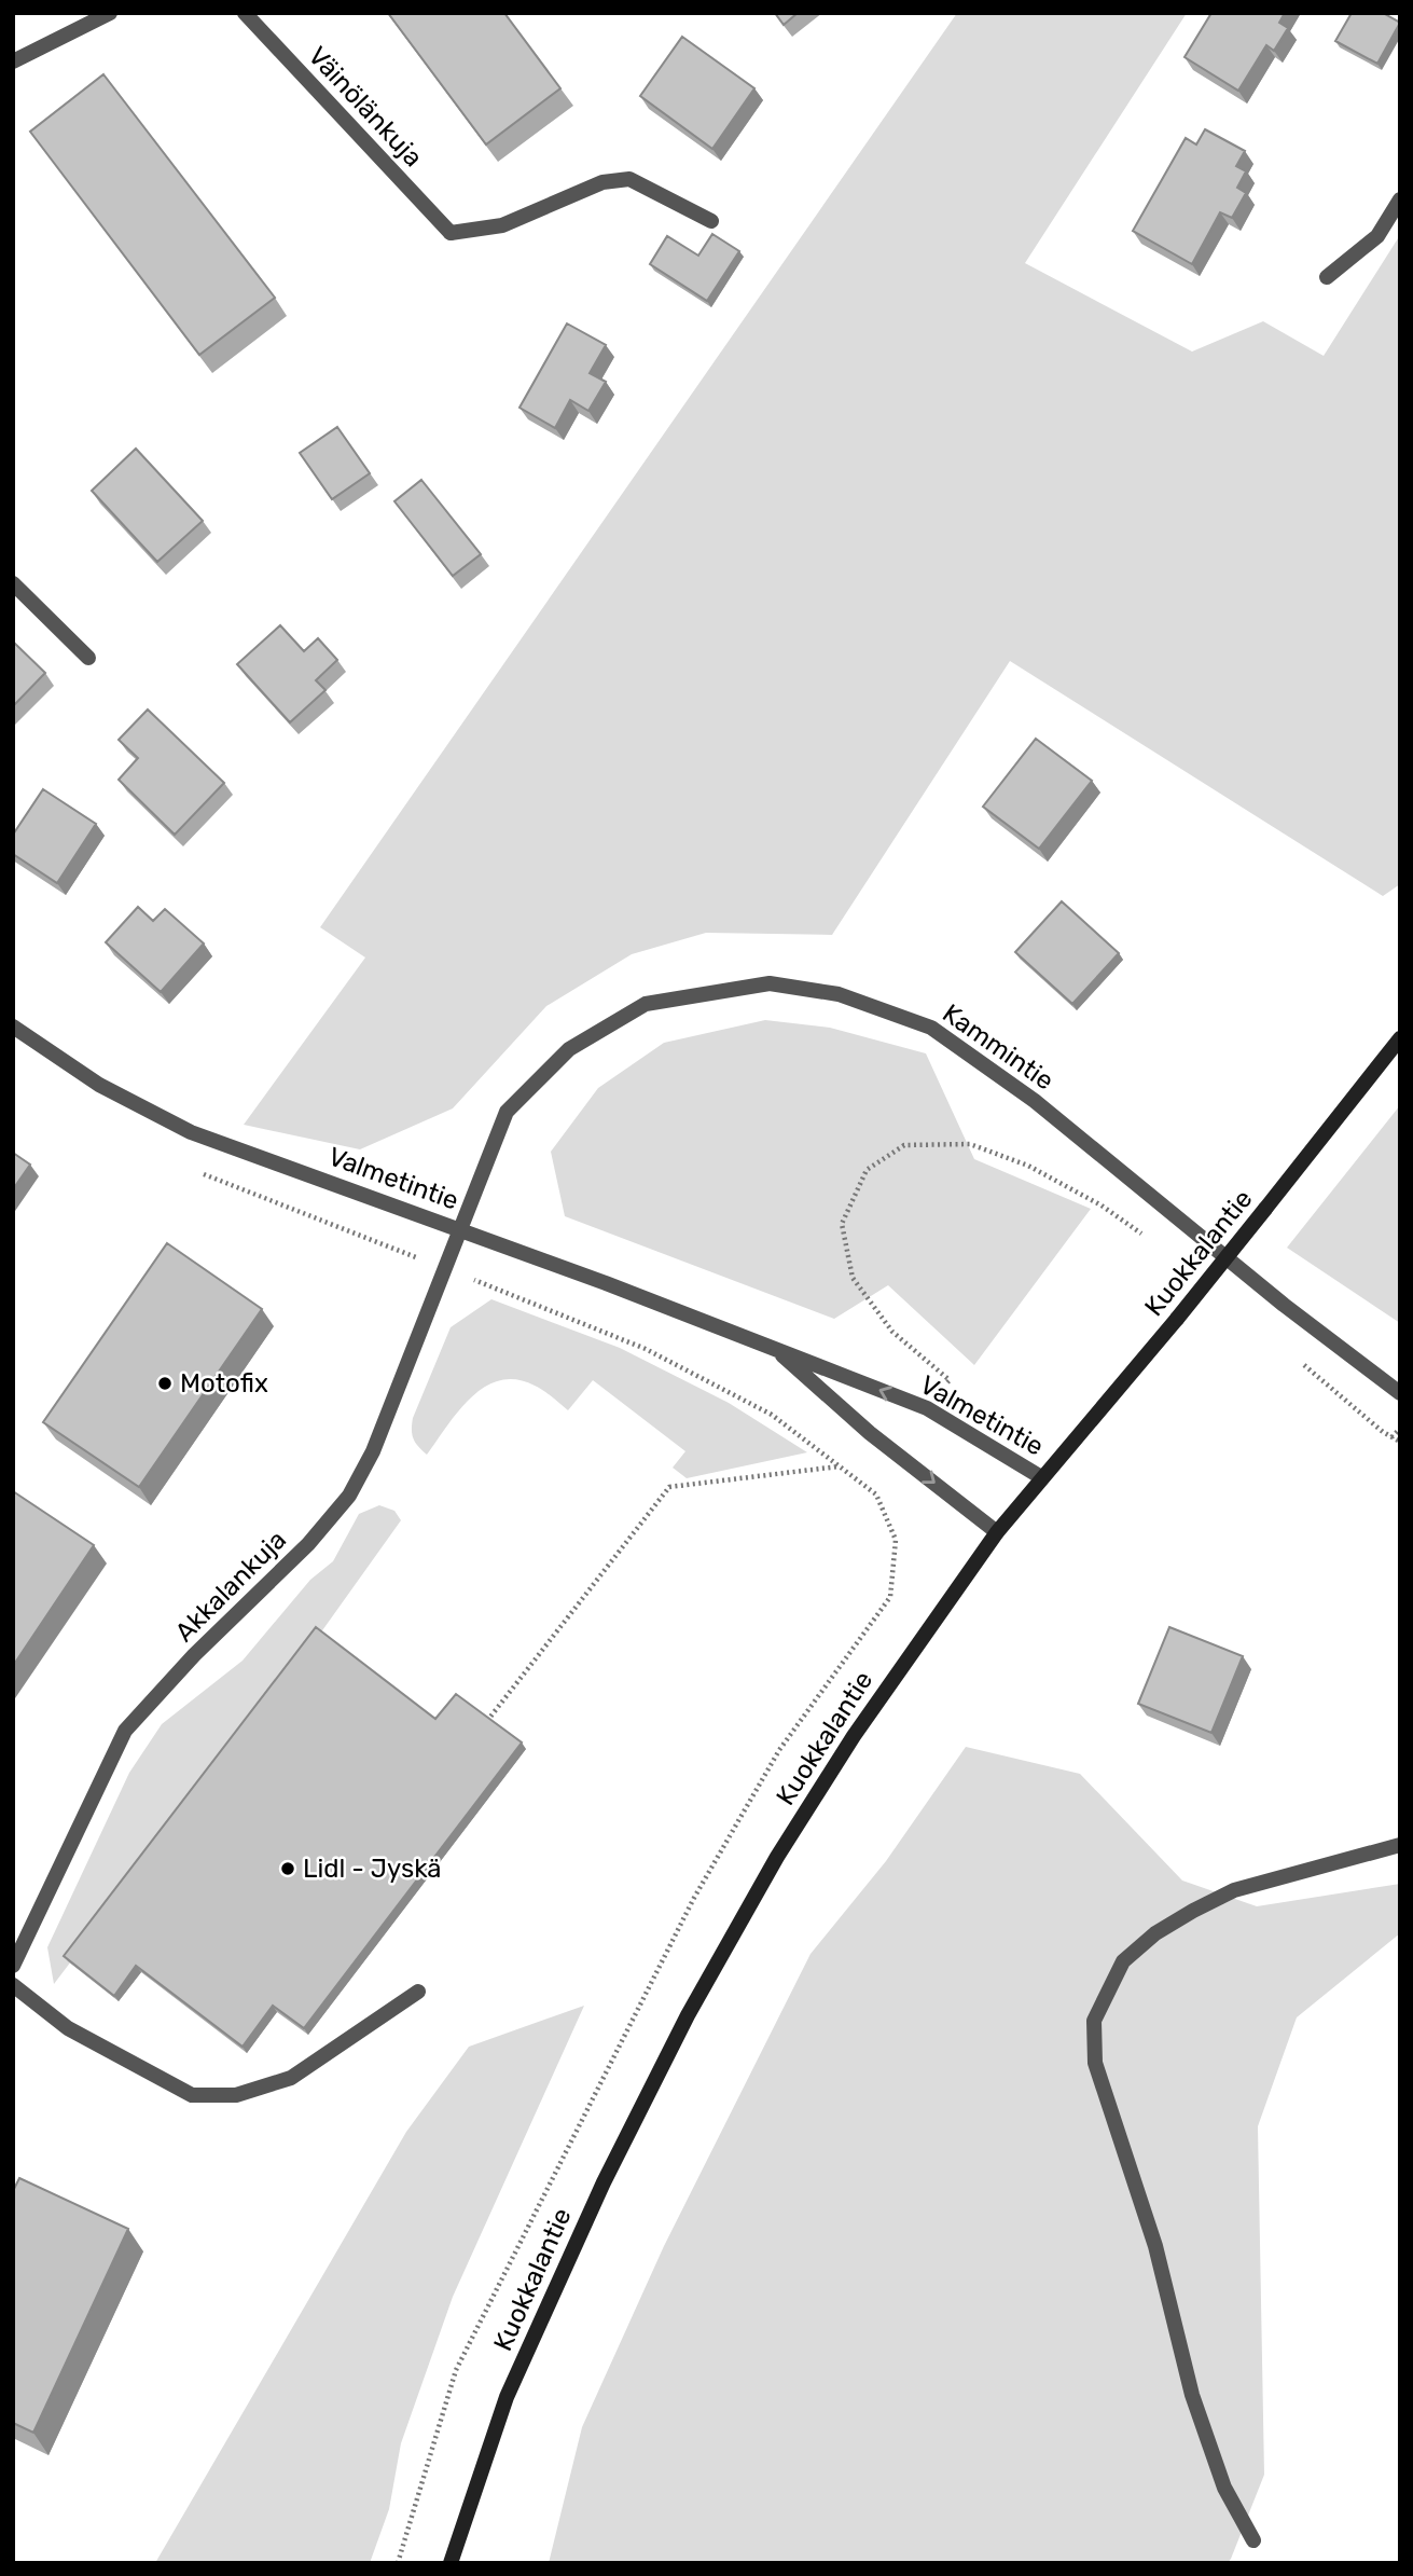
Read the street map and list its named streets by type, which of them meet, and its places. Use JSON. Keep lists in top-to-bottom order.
{
  "streets": {
    "main road": ["Kuokkalantie"],
    "street": [
      "Väinölänkuja",
      "Kammintie",
      "Valmetintie",
      "Akkalankuja"
    ]
  },
  "crossings": [
    ["Kammintie", "Valmetintie"],
    ["Kammintie", "Akkalankuja"],
    ["Valmetintie", "Kuokkalantie"],
    ["Valmetintie", "Akkalankuja"]
  ],
  "places": ["Motofix", "Lidl - Jyskä"]
}
